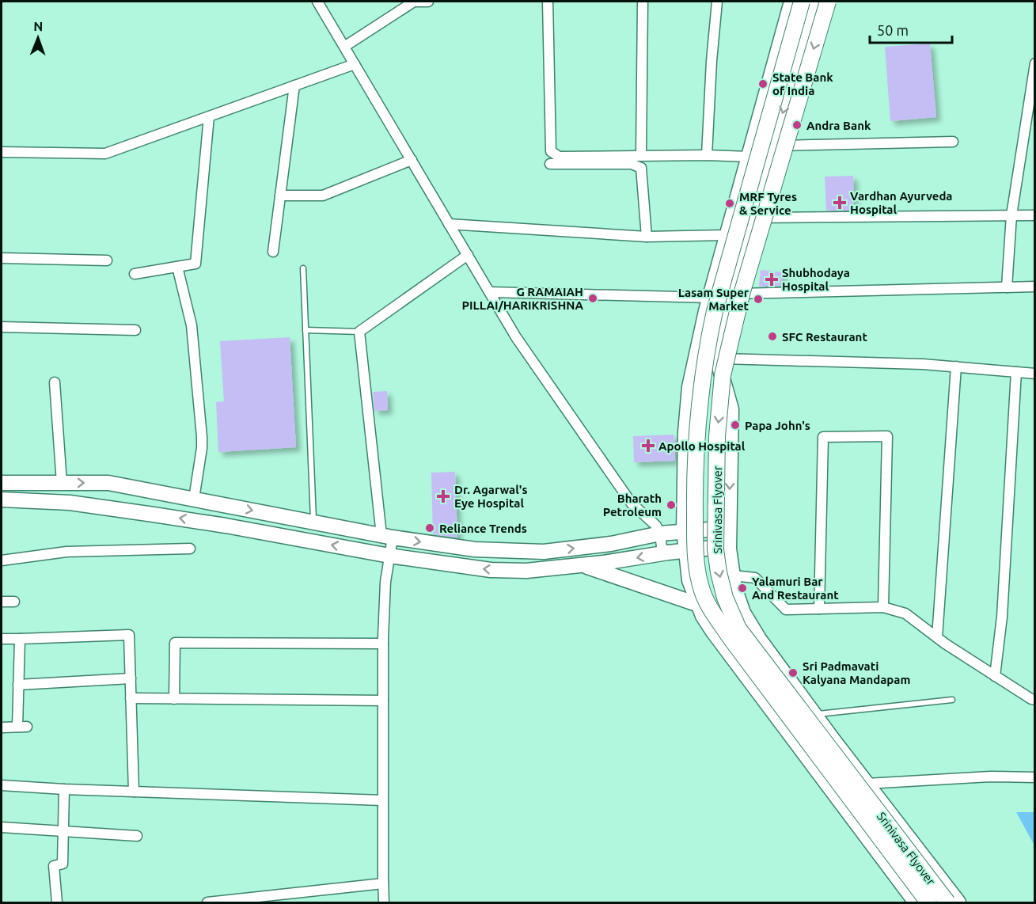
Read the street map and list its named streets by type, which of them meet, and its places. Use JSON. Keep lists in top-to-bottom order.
{
  "streets": {
    "main road": ["Srinivasa Flyover"]
  },
  "places": {
    "other": [
      "State Bank of India",
      "Andra Bank",
      "MRF Tyres & Service",
      "G RAMAIAH PILLAI/HARIKRISHNA",
      "Lasam Super Market",
      "SFC Restaurant",
      "Papa John's",
      "Bharath Petroleum",
      "Reliance Trends",
      "Yalamuri Bar And Restaurant",
      "Sri Padmavati Kalyana Mandapam"
    ],
    "health": [
      "Vardhan Ayurveda Hospital",
      "Shubhodaya Hospital",
      "Apollo Hospital",
      "Dr. Agarwal's Eye Hospital"
    ]
  },
  "scale_bar": "50 m",
  "north": "top"
}
